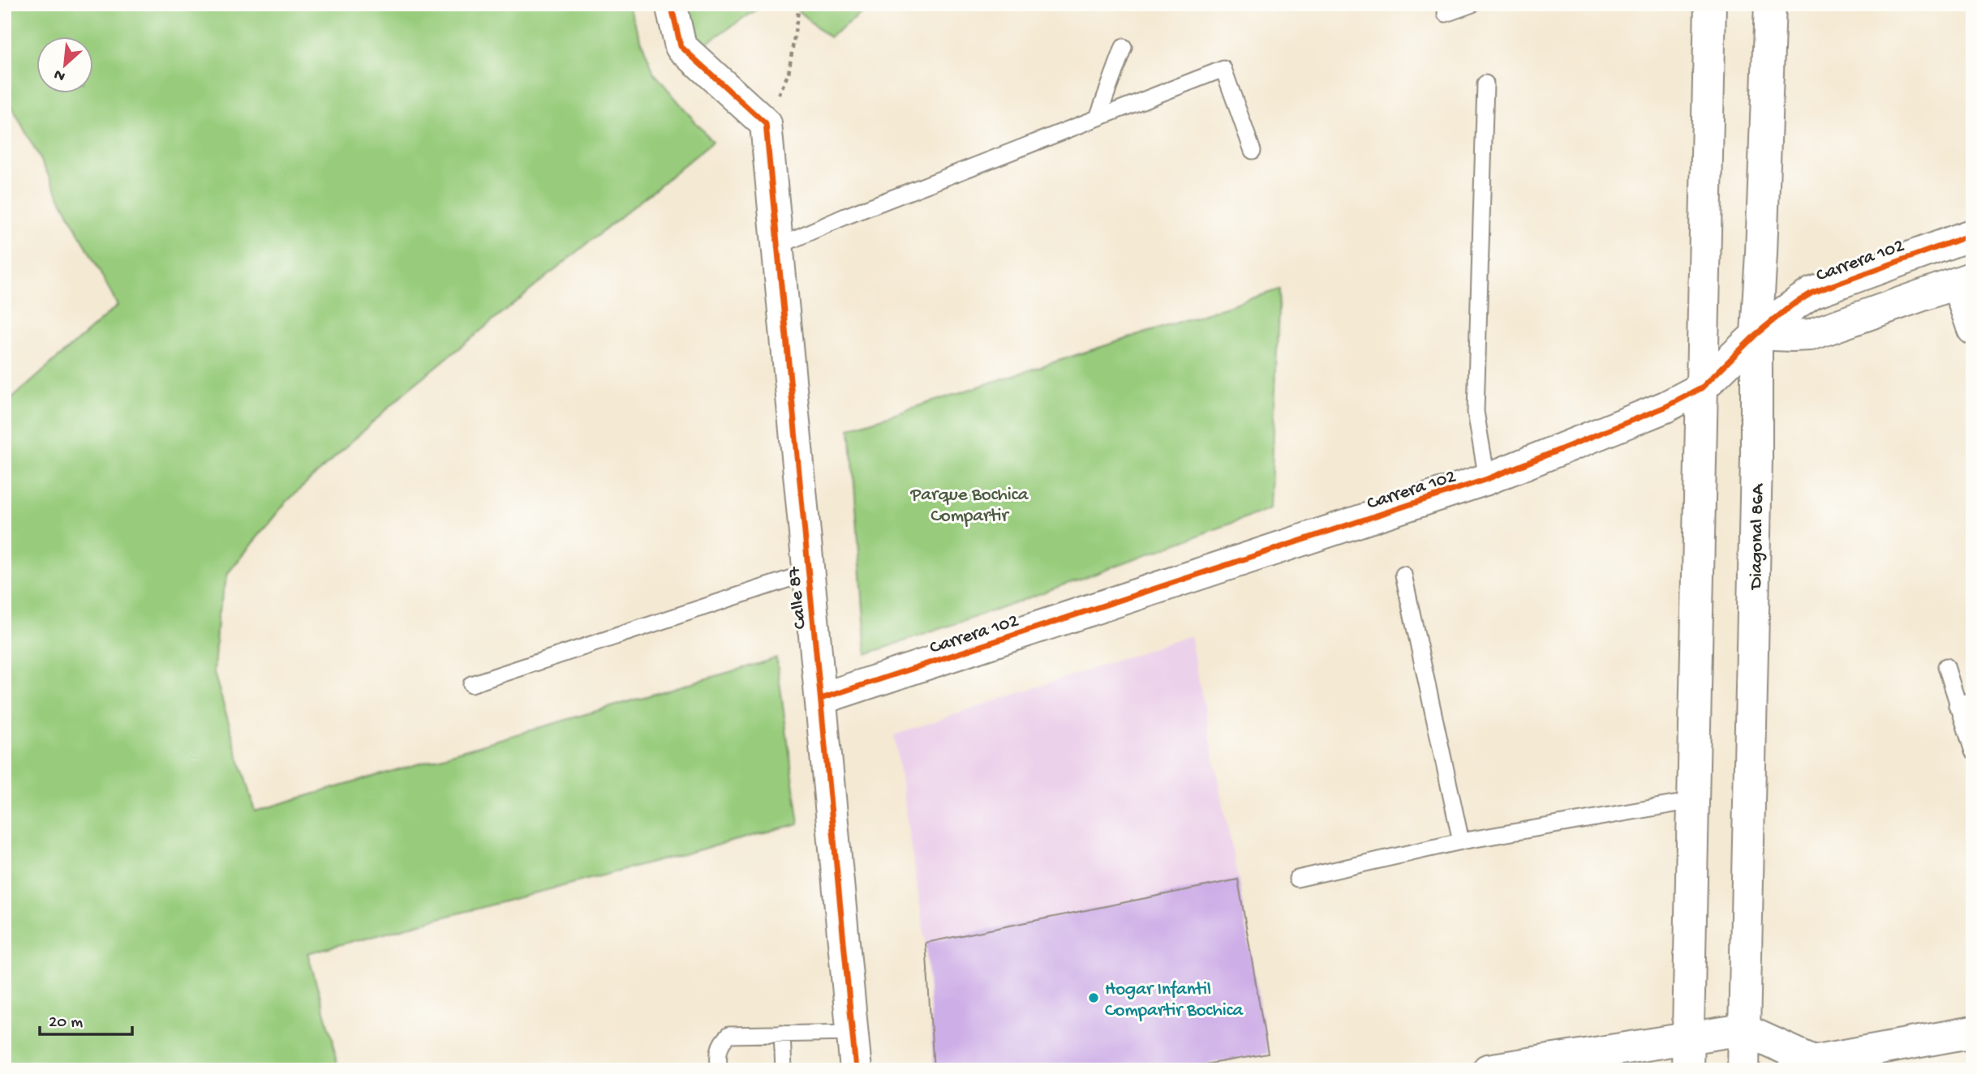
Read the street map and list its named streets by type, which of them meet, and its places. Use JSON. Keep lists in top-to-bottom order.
{
  "streets": {
    "street": ["Carrera 102", "Diagonal 86A", "Calle 87"]
  },
  "crossings": [
    ["Carrera 102", "Diagonal 86A"],
    ["Carrera 102", "Calle 87"]
  ],
  "parks": ["Parque Bochica Compartir"],
  "places": ["Hogar Infantil Compartir Bochica"],
  "scale_bar": "20 m",
  "north": "bottom left"
}
